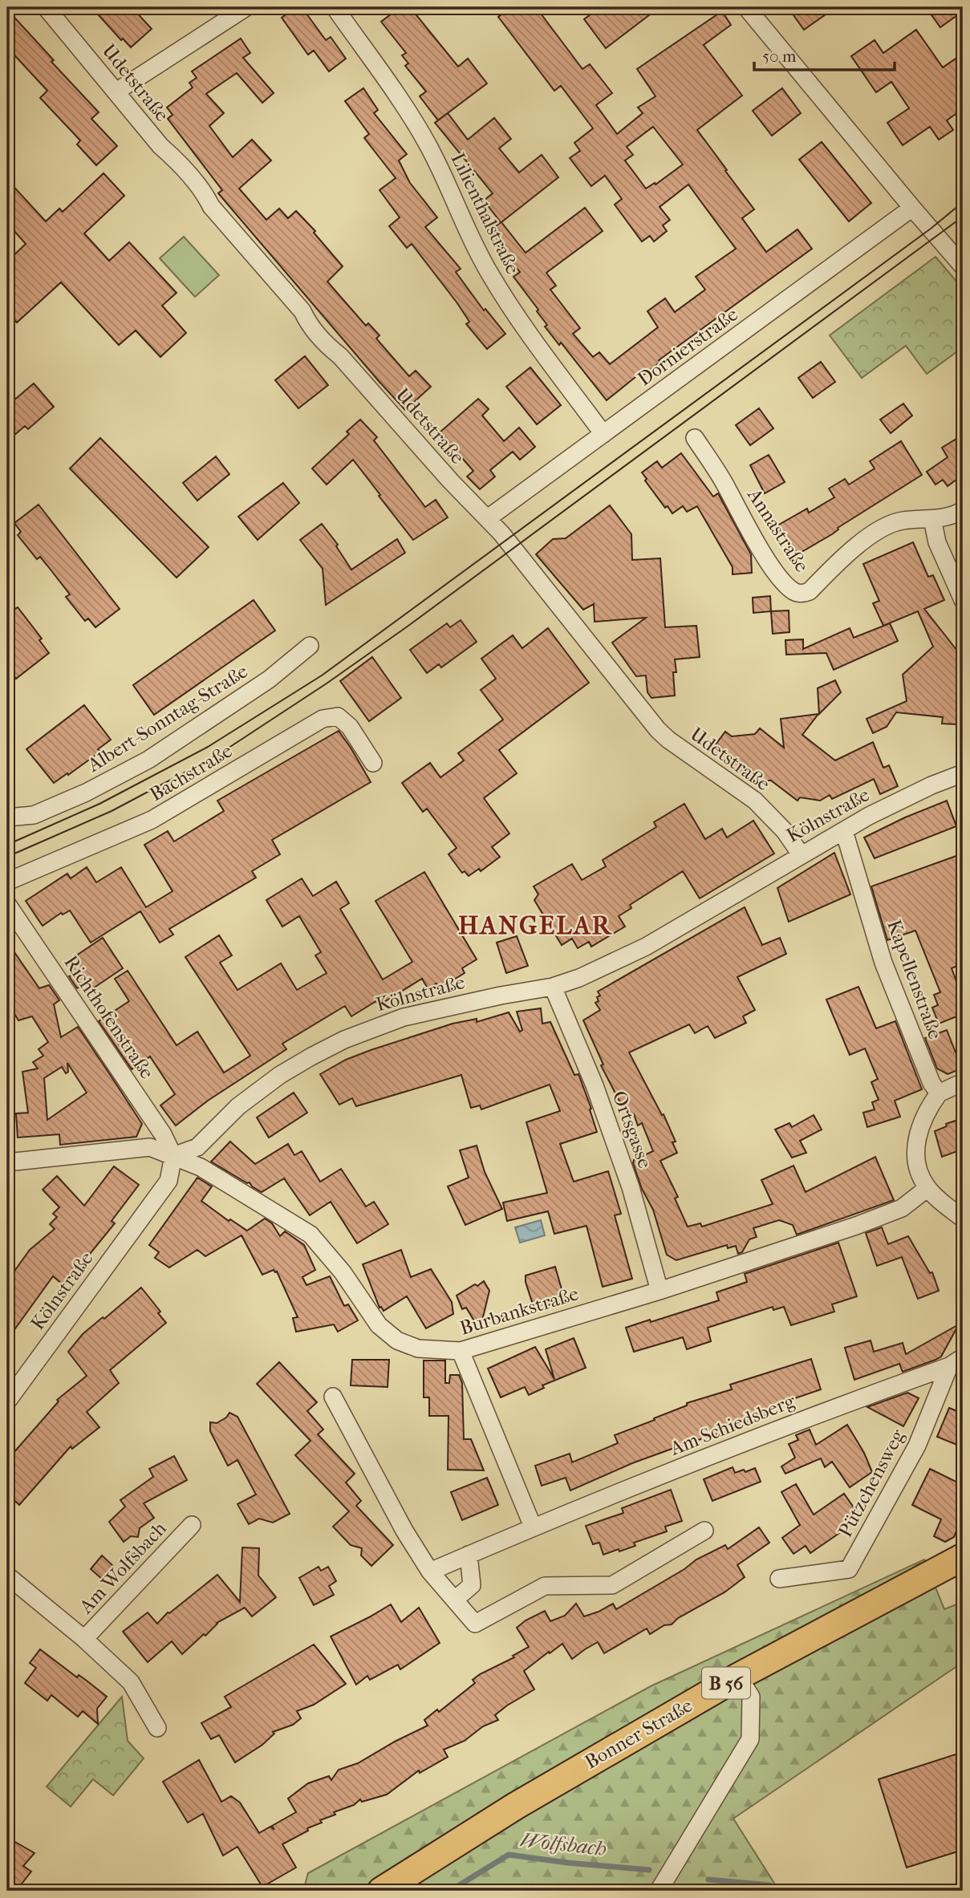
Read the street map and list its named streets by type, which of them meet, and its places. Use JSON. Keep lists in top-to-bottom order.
{
  "streets": {
    "main road": ["B 56", "Bonner Straße"],
    "street": [
      "Udetstraße",
      "Lilienthalstraße",
      "Dornierstraße",
      "Annastraße",
      "Albert-Sonntag-Straße",
      "Bachstraße",
      "Kölnstraße",
      "Kapellenstraße",
      "Richthofenstraße",
      "Ortsgasse",
      "Burbankstraße",
      "Am Schiedsberg",
      "Pützchensweg",
      "Am Wolfsbach"
    ]
  },
  "crossings": [
    ["Udetstraße", "Dornierstraße"],
    ["Udetstraße", "Kölnstraße"],
    ["Lilienthalstraße", "Dornierstraße"],
    ["Kölnstraße", "Kapellenstraße"],
    ["Kölnstraße", "Richthofenstraße"],
    ["Kölnstraße", "Ortsgasse"],
    ["Kölnstraße", "Burbankstraße"],
    ["Richthofenstraße", "Burbankstraße"],
    ["Ortsgasse", "Burbankstraße"],
    ["Am Schiedsberg", "Pützchensweg"]
  ],
  "districts": ["HANGELAR"],
  "water": ["Wolfsbach"],
  "scale_bar": "50 m"
}
